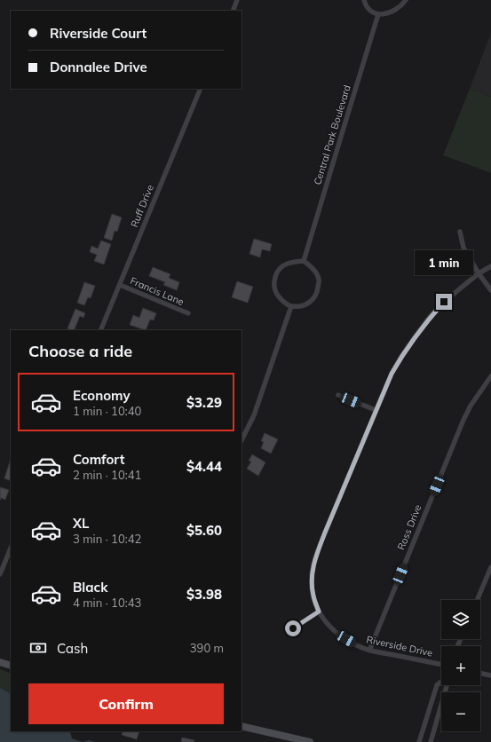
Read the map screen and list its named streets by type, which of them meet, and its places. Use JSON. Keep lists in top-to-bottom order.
{
  "streets": {
    "street": [
      "Central Park Boulevard",
      "Ruff Drive",
      "Francis Lane",
      "Ross Drive",
      "Riverside Drive"
    ]
  },
  "crossings": [
    ["Ruff Drive", "Francis Lane"],
    ["Ross Drive", "Riverside Drive"]
  ],
  "page": {
    "banner": ["Riverside Court", "Donnalee Drive"],
    "bubble": "1 min",
    "heading": "Choose a ride",
    "list": [
      {
        "name": "Economy",
        "note": "1 min · 10:40",
        "value": "$3.29"
      },
      {
        "name": "Comfort",
        "note": "2 min · 10:41",
        "value": "$4.44"
      },
      {
        "name": "XL",
        "note": "3 min · 10:42",
        "value": "$5.60"
      },
      {
        "name": "Black",
        "note": "4 min · 10:43",
        "value": "$3.98"
      }
    ],
    "map_buttons": ["+", "−"],
    "pay": ["Cash", "390 m"],
    "buttons": "Confirm"
  }
}
